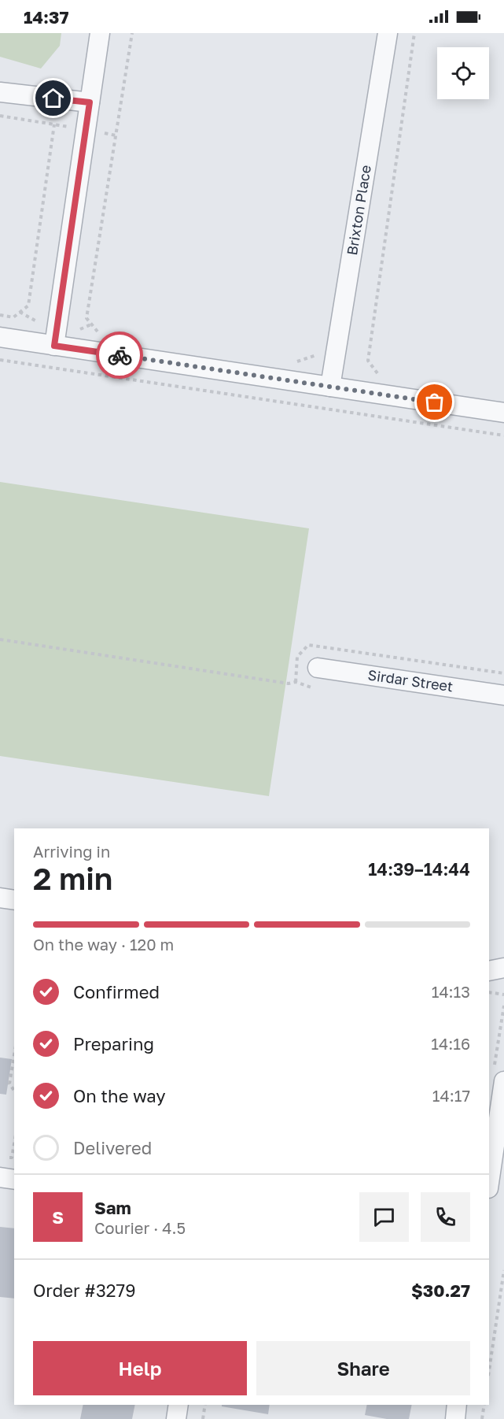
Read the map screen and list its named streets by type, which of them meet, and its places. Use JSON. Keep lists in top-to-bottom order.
{
  "streets": {
    "street": ["Brixton Place", "Sirdar Street"]
  },
  "page": {
    "status": "14:37",
    "heading": ["2 min", "Arriving in", "14:39–14:44"],
    "panel": [
      "Sam",
      "Courier · 4.5",
      "Order #3279",
      "$30.27"
    ],
    "bar": "On the way · 120 m",
    "list": [
      ["Confirmed", "14:13"],
      ["Preparing", "14:16"],
      ["On the way", "14:17"],
      "Delivered"
    ],
    "round": "S",
    "buttons": ["Help", "Share"]
  }
}
